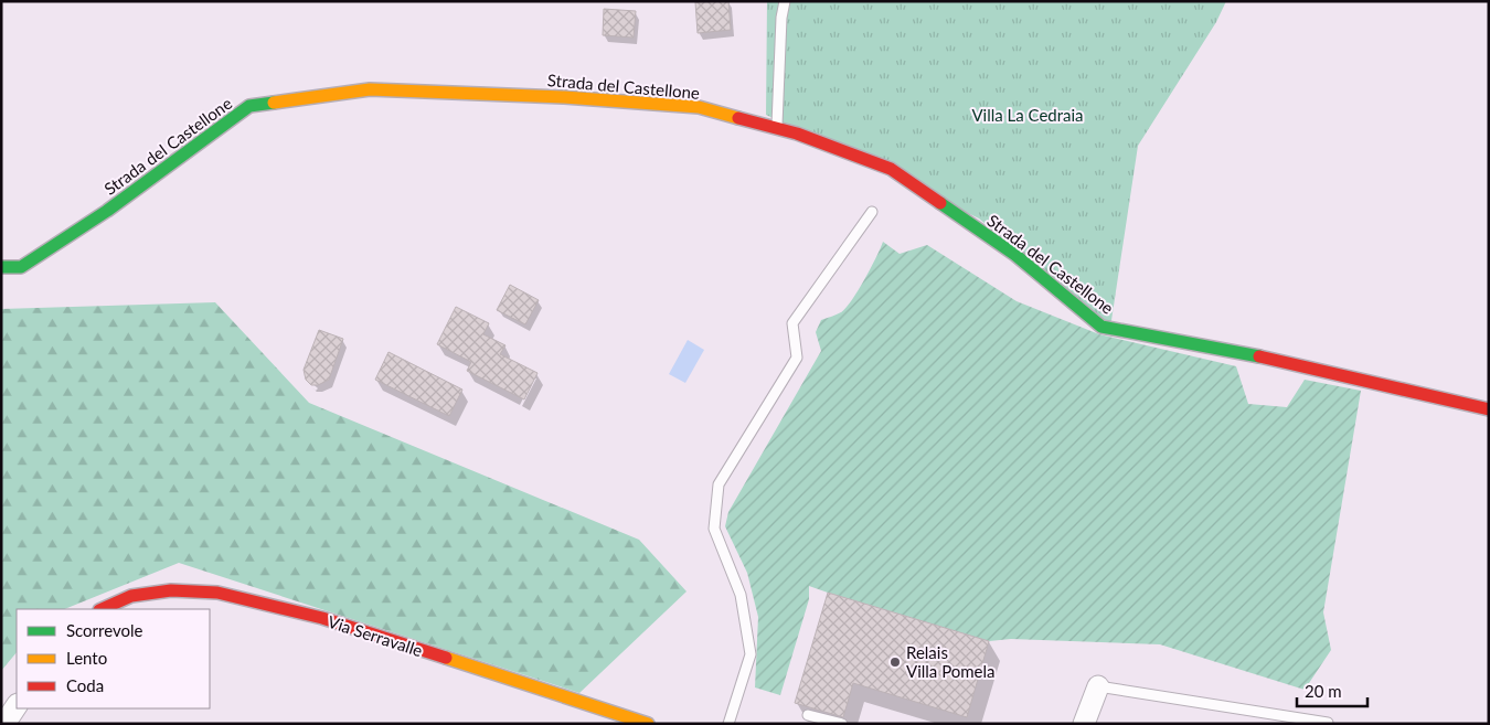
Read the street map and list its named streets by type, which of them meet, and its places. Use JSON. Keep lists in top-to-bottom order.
{
  "streets": {
    "street": ["Strada del Castellone", "Via Serravalle"]
  },
  "parks": ["Villa La Cedraia"],
  "places": ["Relais Villa Pomela"],
  "legend": ["Scorrevole", "Lento", "Coda"],
  "scale_bar": "20 m"
}
